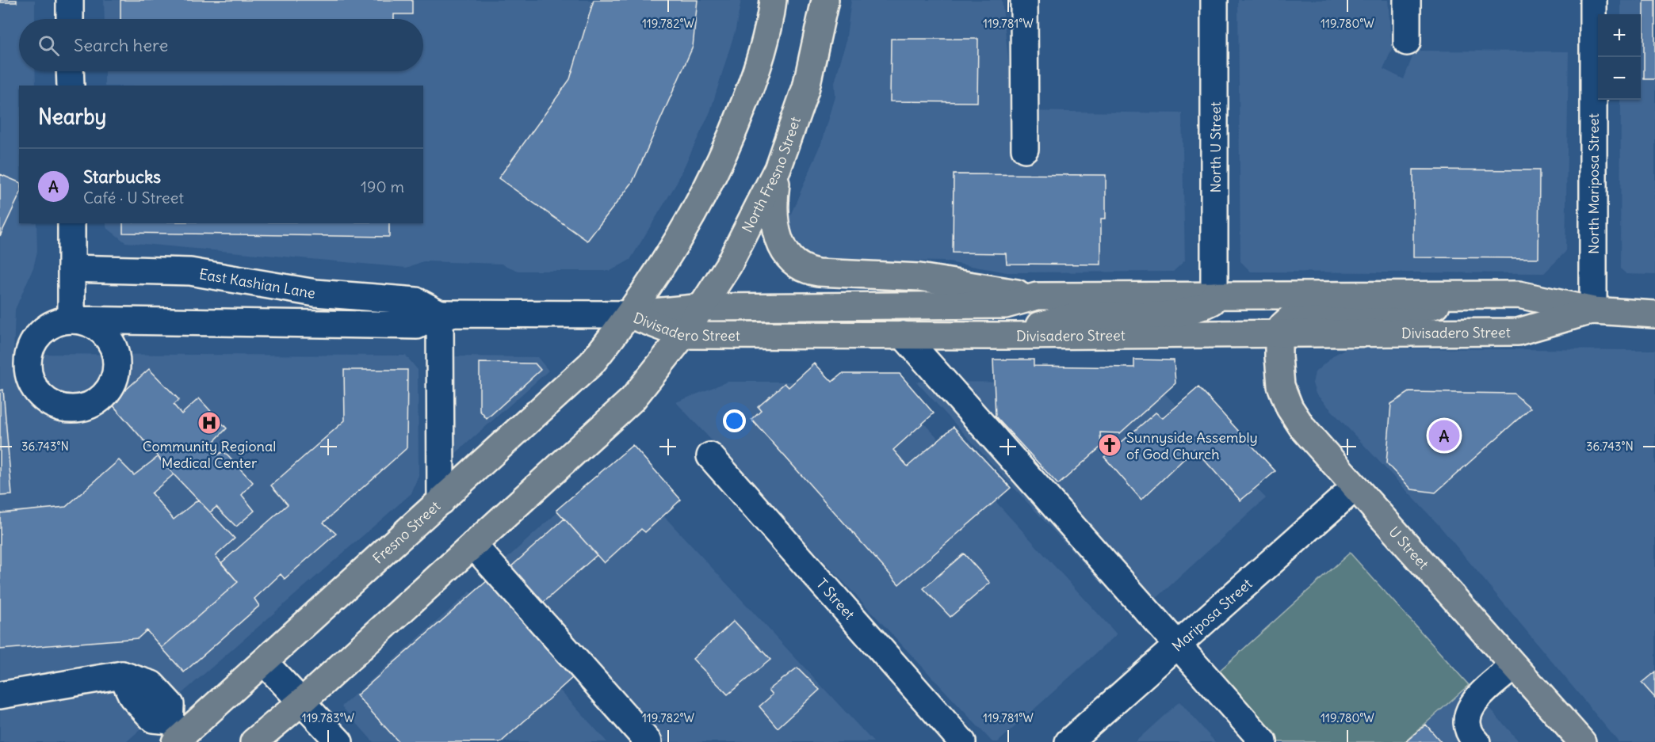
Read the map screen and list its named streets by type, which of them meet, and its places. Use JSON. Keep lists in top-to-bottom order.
{
  "streets": {
    "main road": [
      "North Fresno Street",
      "Divisadero Street",
      "Fresno Street",
      "U Street"
    ],
    "street": [
      "North U Street",
      "North Mariposa Street",
      "East Kashian Lane",
      "T Street",
      "Mariposa Street"
    ]
  },
  "crossings": [
    ["North U Street", "Divisadero Street"],
    ["North Fresno Street", "Divisadero Street"],
    ["North Mariposa Street", "Divisadero Street"],
    ["East Kashian Lane", "Divisadero Street"],
    ["East Kashian Lane", "Fresno Street"],
    ["Divisadero Street", "Fresno Street"],
    ["Divisadero Street", "U Street"],
    ["U Street", "Mariposa Street"]
  ],
  "places": {
    "hospital": ["Community Regional Medical Center"],
    "church": ["Sunnyside Assembly of God Church"]
  },
  "page": {
    "map_buttons": ["+", "−"],
    "search": "Search here",
    "heading": "Nearby",
    "list": [
      {
        "mark": "A",
        "name": "Starbucks",
        "note": "Café · U Street",
        "value": "190 m"
      }
    ],
    "pins": "A"
  },
  "coordinates": [
    "119.782°W",
    "119.781°W",
    "119.780°W",
    "36.743°N",
    "119.783°W"
  ]
}
